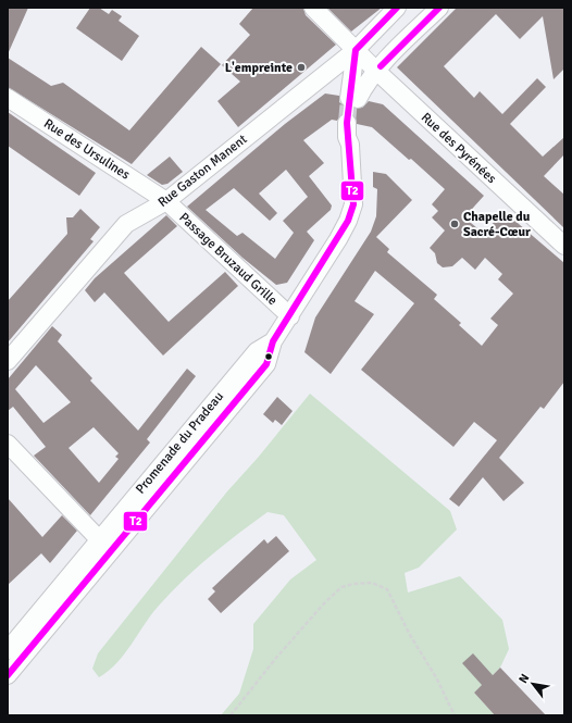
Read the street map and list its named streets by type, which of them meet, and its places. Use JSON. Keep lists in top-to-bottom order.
{
  "streets": {
    "street": [
      "Rue des Pyrénées",
      "Rue des Ursulines",
      "Rue Gaston Manent",
      "Passage Bruzaud Grille",
      "Promenade du Pradeau"
    ]
  },
  "crossings": [
    ["Rue des Pyrénées", "Rue Gaston Manent"],
    ["Rue des Ursulines", "Rue Gaston Manent"],
    ["Rue des Ursulines", "Passage Bruzaud Grille"],
    ["Rue Gaston Manent", "Passage Bruzaud Grille"],
    ["Passage Bruzaud Grille", "Promenade du Pradeau"]
  ],
  "places": ["L'empreinte", "Chapelle du Sacré-Cœur"],
  "lines": ["transit line T2"],
  "north": "top left"
}
